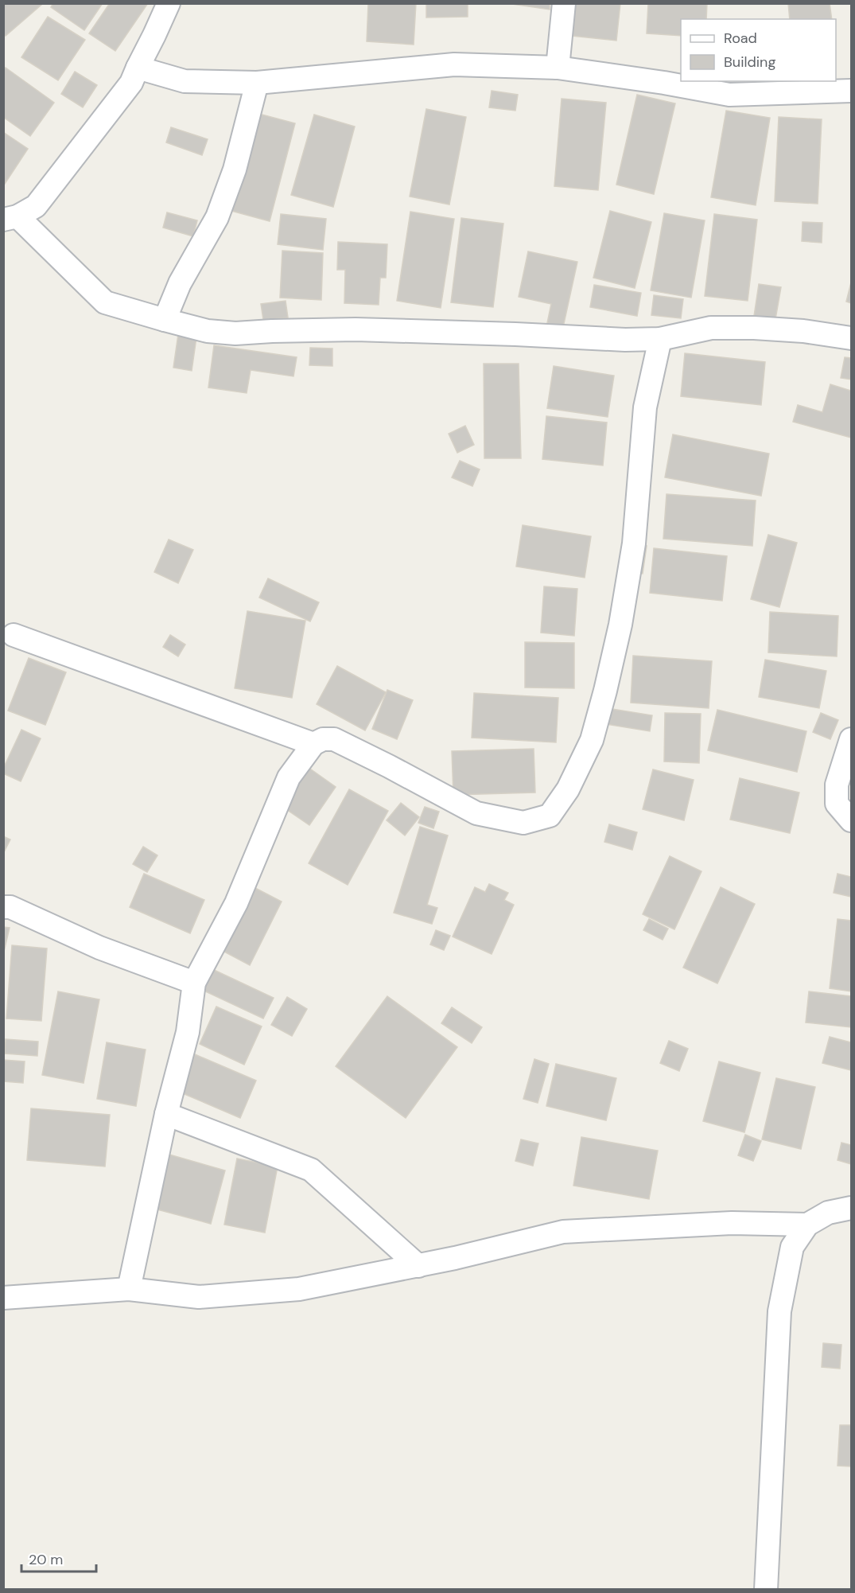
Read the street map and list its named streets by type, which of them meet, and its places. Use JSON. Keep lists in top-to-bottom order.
{
  "legend": ["Road", "Building"],
  "scale_bar": "20 m"
}
